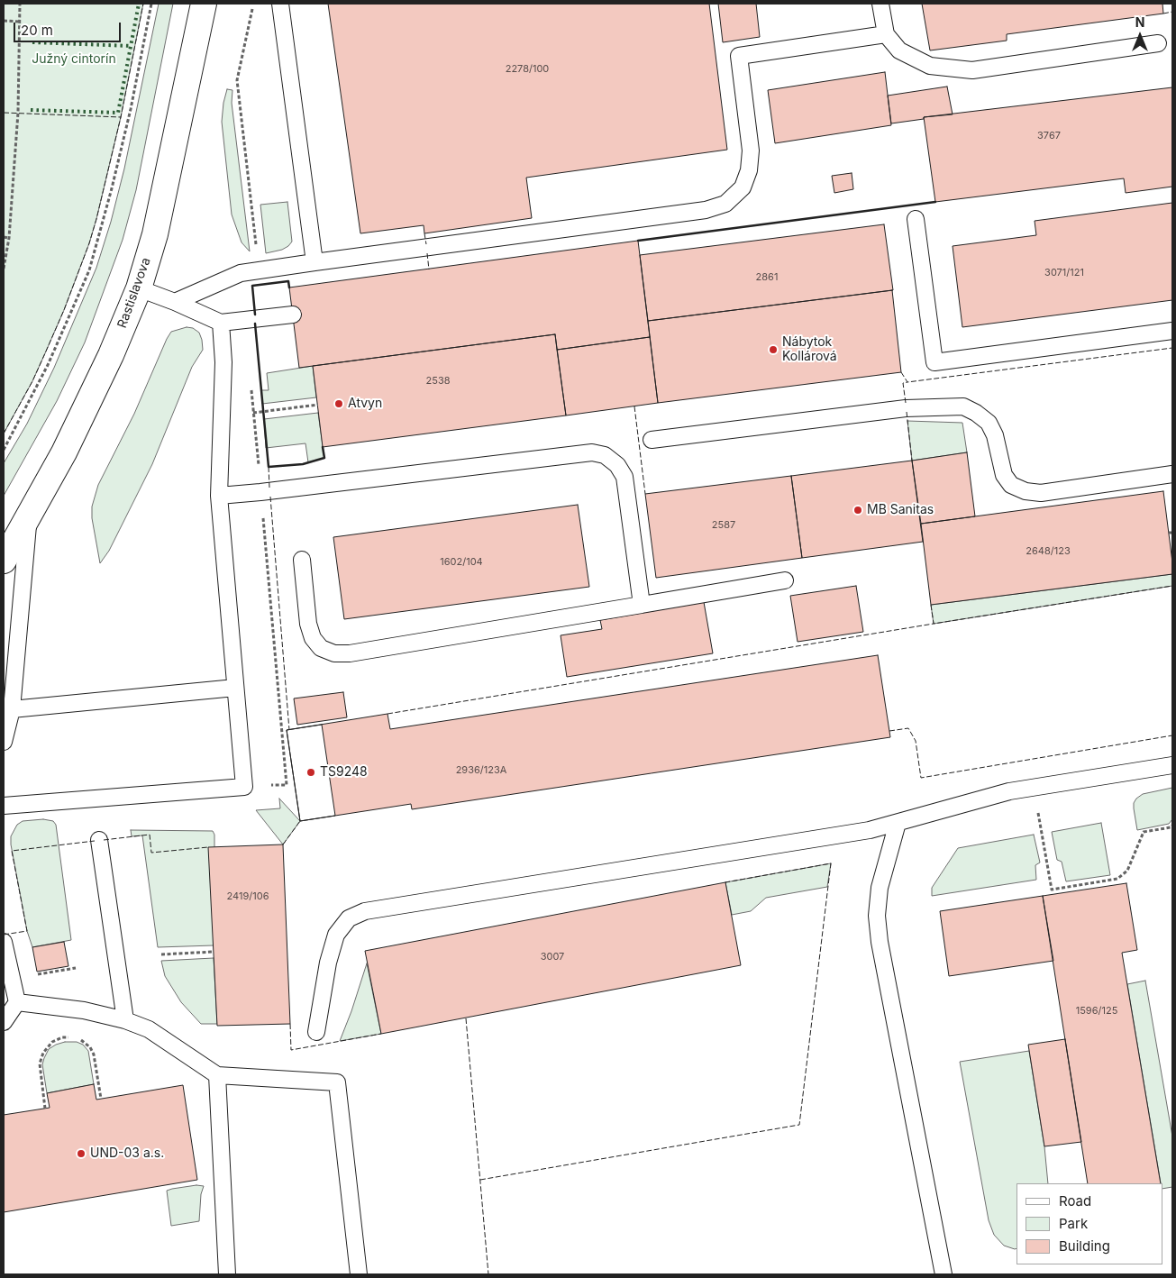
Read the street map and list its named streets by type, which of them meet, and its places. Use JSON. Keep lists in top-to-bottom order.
{
  "streets": {
    "street": ["Rastislavova"]
  },
  "parks": ["Južný cintorín"],
  "places": [
    "Nábytok Kollárová",
    "Atvyn",
    "MB Sanitas",
    "TS9248",
    "UND-03 a.s."
  ],
  "house_numbers": [
    "2278/100",
    "3767",
    "3071/121",
    "2861",
    "2538",
    "2587",
    "2648/123",
    "1602/104",
    "2936/123A",
    "2419/106",
    "3007",
    "1596/125"
  ],
  "legend": ["Road", "Park", "Building"],
  "scale_bar": "20 m",
  "north": "top"
}
